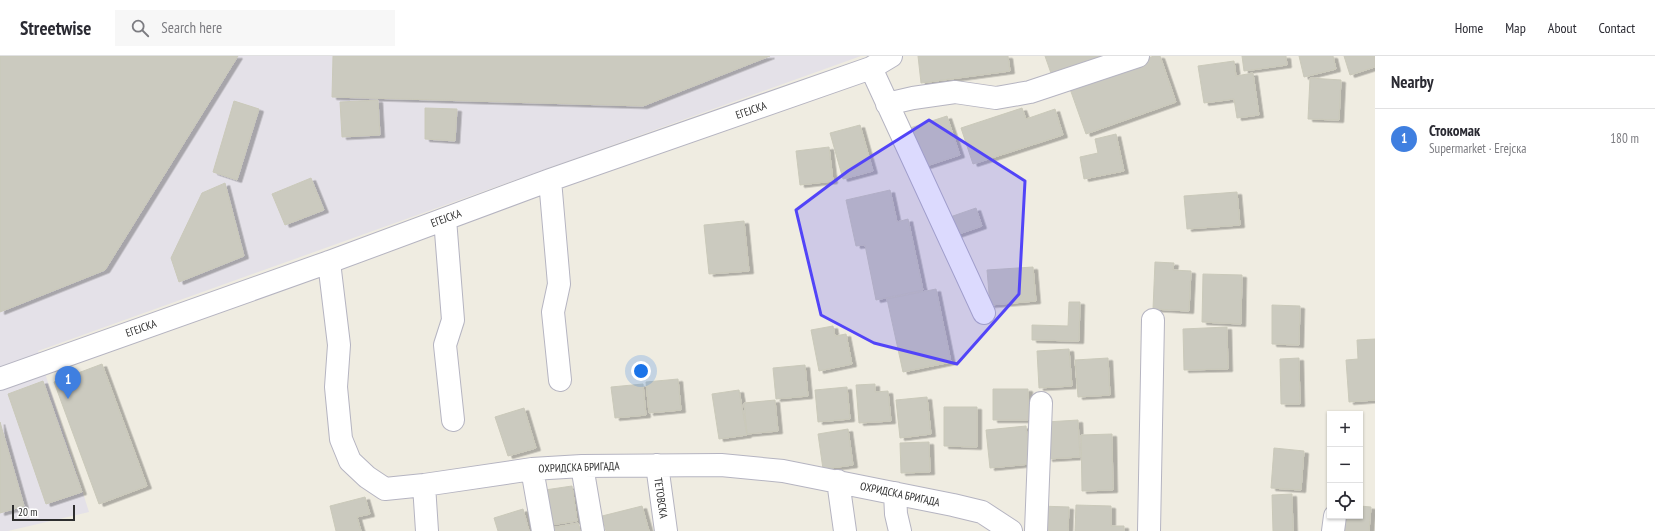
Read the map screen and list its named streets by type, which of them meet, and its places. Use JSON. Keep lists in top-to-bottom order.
{
  "streets": {
    "street": ["ЕГЕЈСКА", "ОХРИДСКА БРИГАДА", "ТЕТОВСКА"]
  },
  "crossings": [
    ["ЕГЕЈСКА", "ОХРИДСКА БРИГАДА"],
    ["ОХРИДСКА БРИГАДА", "ТЕТОВСКА"]
  ],
  "scale_bar": "20 m",
  "page": {
    "header": "Streetwise",
    "search": "Search here",
    "nav": [
      "Home",
      "Map",
      "About",
      "Contact"
    ],
    "heading": "Nearby",
    "list": [
      {
        "mark": "1",
        "name": "Стокомак",
        "note": "Supermarket · Егејска",
        "value": "180 m"
      }
    ],
    "pins": "1",
    "map_buttons": ["+", "−"],
    "scale": "20 m"
  }
}
